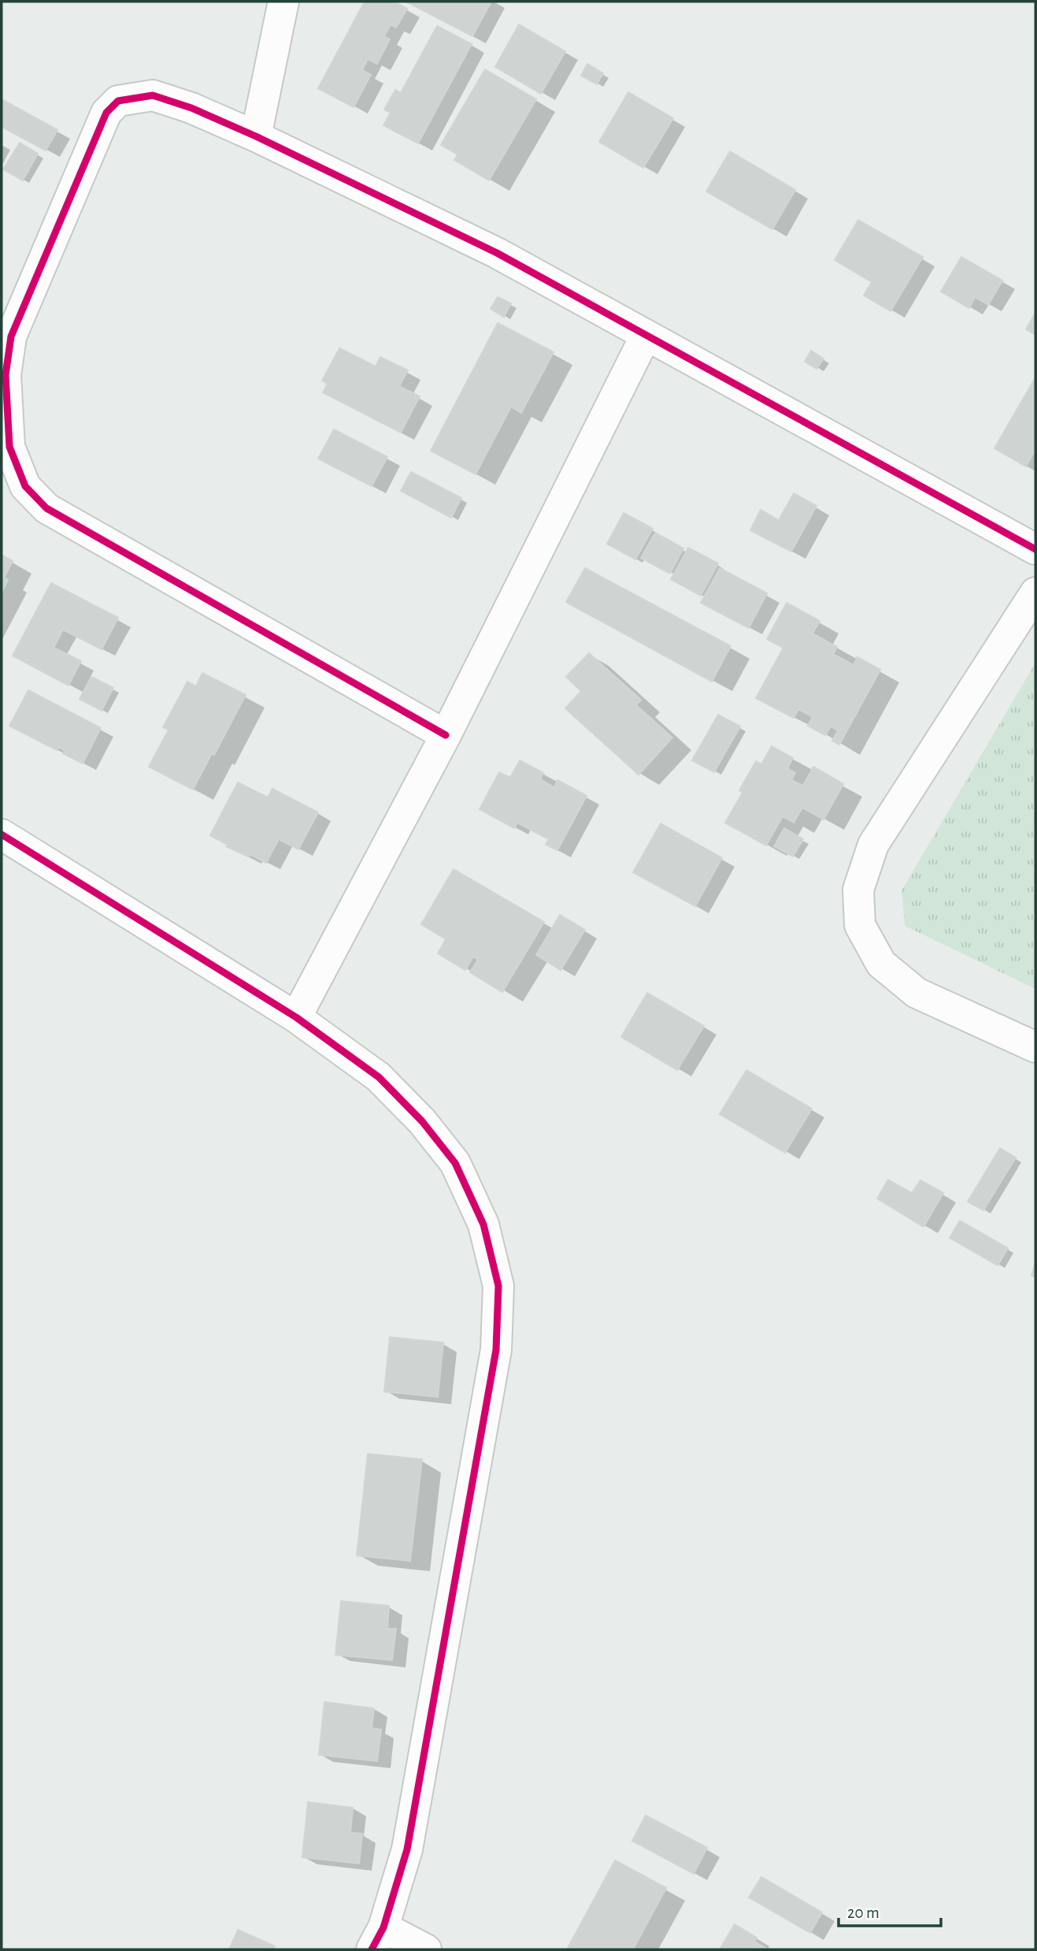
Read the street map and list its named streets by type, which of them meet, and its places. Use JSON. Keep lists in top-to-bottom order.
{
  "scale_bar": "20 m"
}
